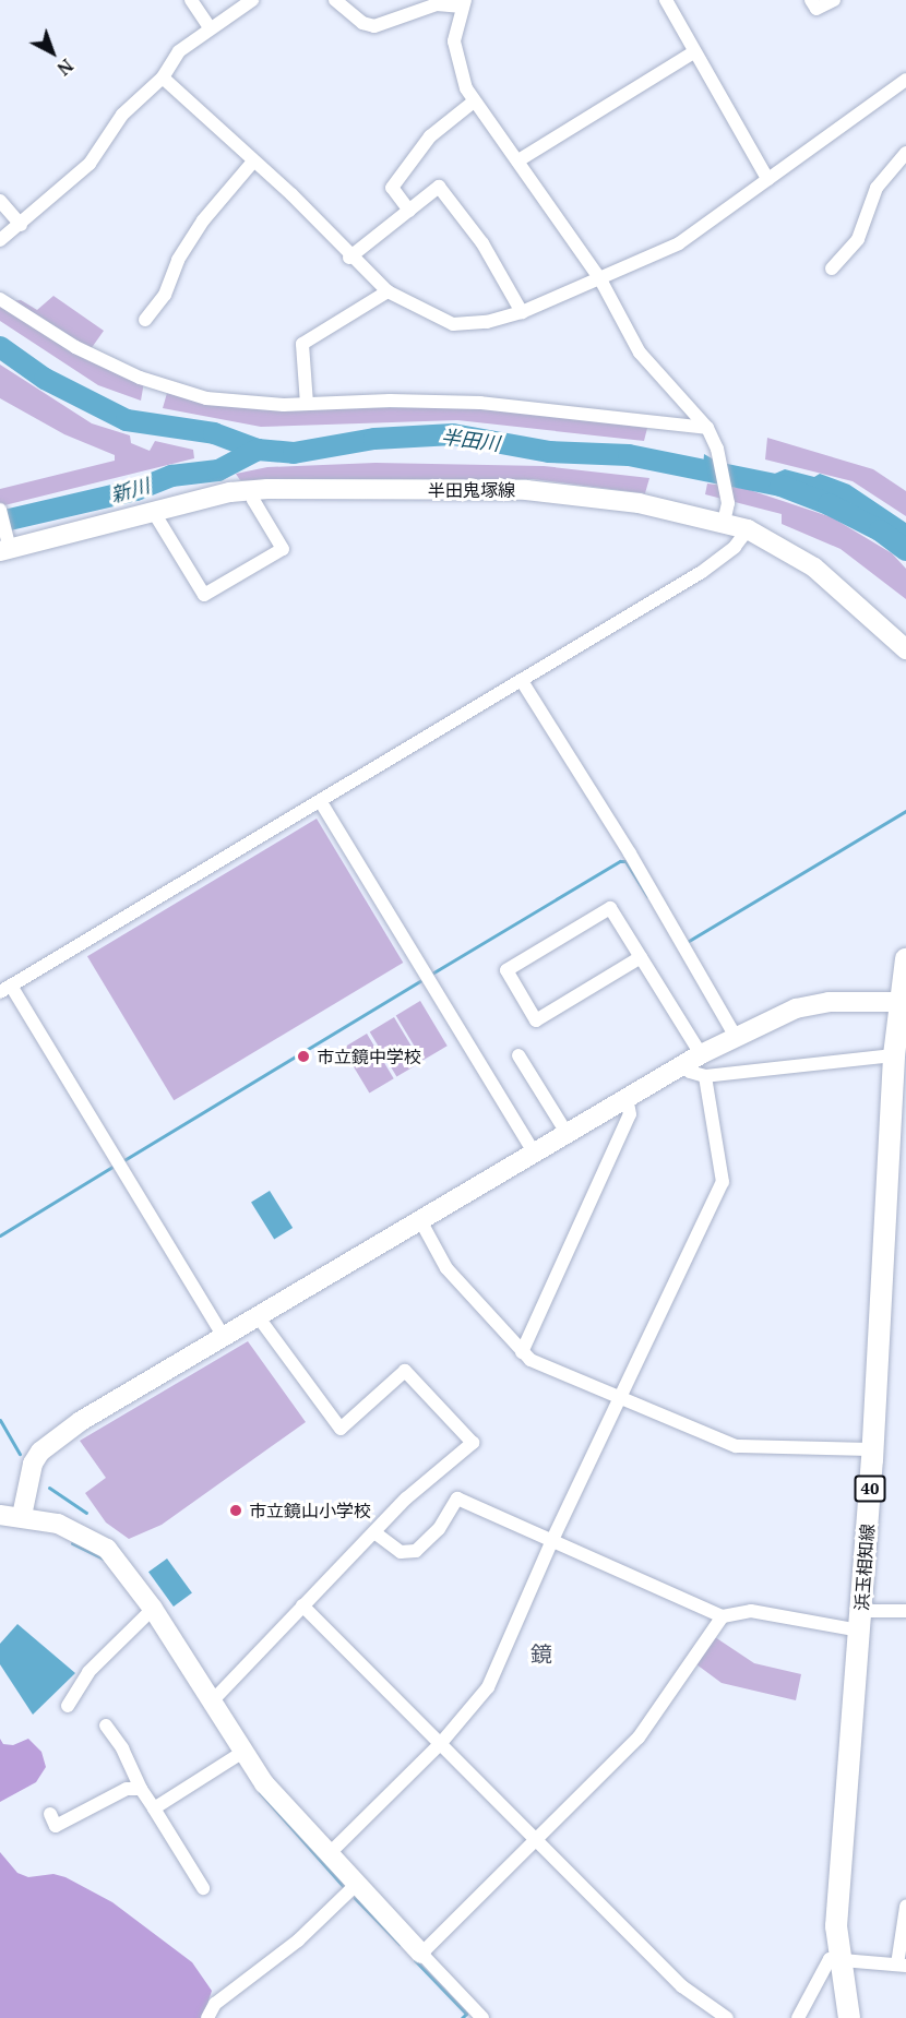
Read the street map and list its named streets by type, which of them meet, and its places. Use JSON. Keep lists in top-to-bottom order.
{
  "streets": {
    "main road": ["40", "浜玉相知線"],
    "street": ["半田鬼塚線"]
  },
  "districts": ["鏡"],
  "water": ["半田川", "新川"],
  "places": ["市立鏡中学校", "市立鏡山小学校"],
  "north": "bottom right"
}
